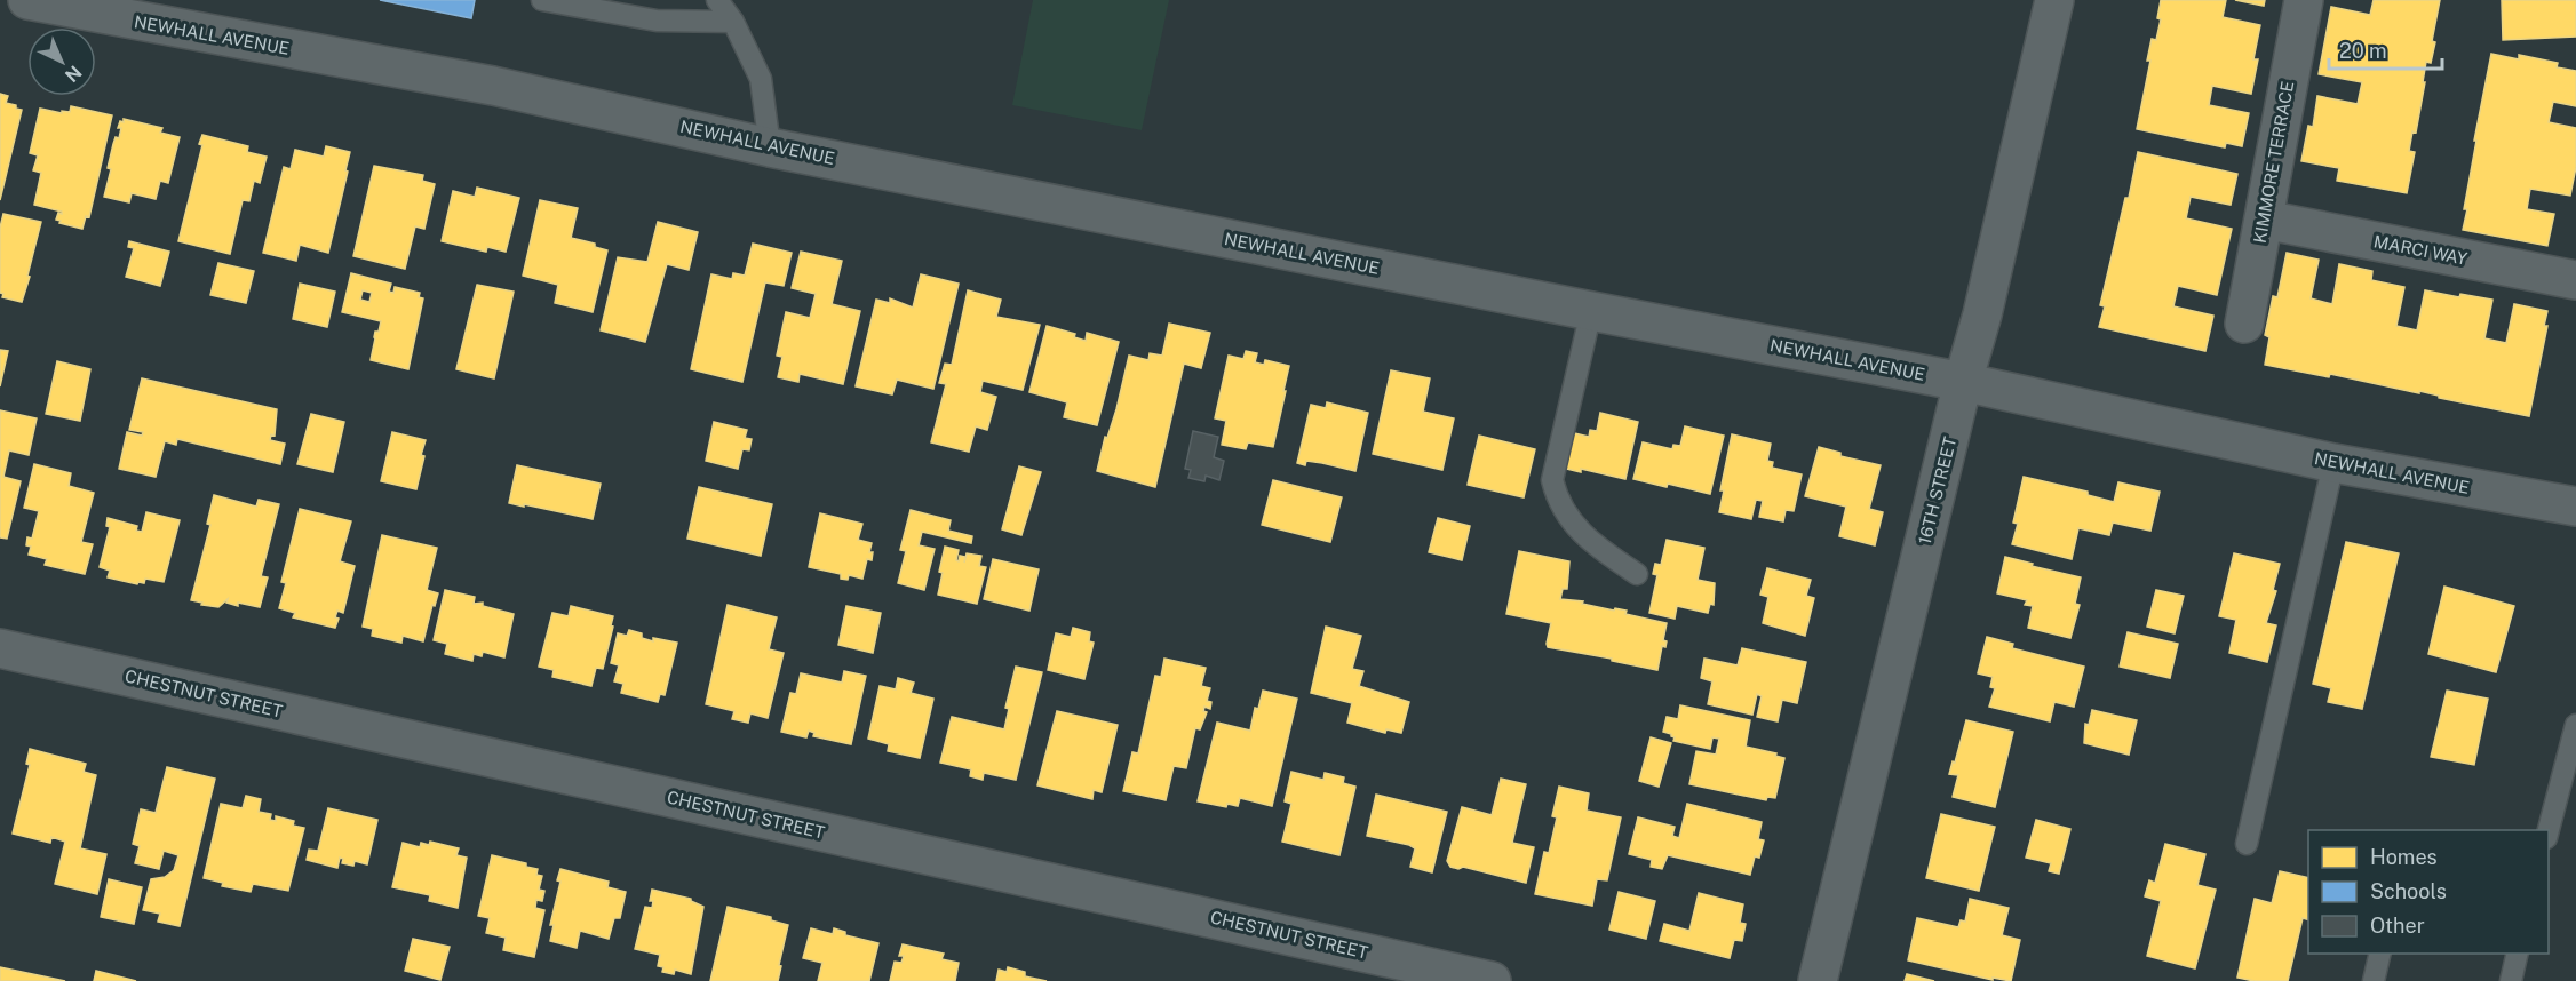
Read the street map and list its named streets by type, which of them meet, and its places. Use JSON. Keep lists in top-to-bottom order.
{
  "streets": {
    "street": [
      "NEWHALL AVENUE",
      "KIMMORE TERRACE",
      "MARCI WAY",
      "16TH STREET",
      "CHESTNUT STREET"
    ]
  },
  "crossings": [
    ["NEWHALL AVENUE", "16TH STREET"],
    ["KIMMORE TERRACE", "MARCI WAY"]
  ],
  "legend": ["Homes", "Schools", "Other"],
  "scale_bar": "20 m",
  "north": "bottom right"
}
